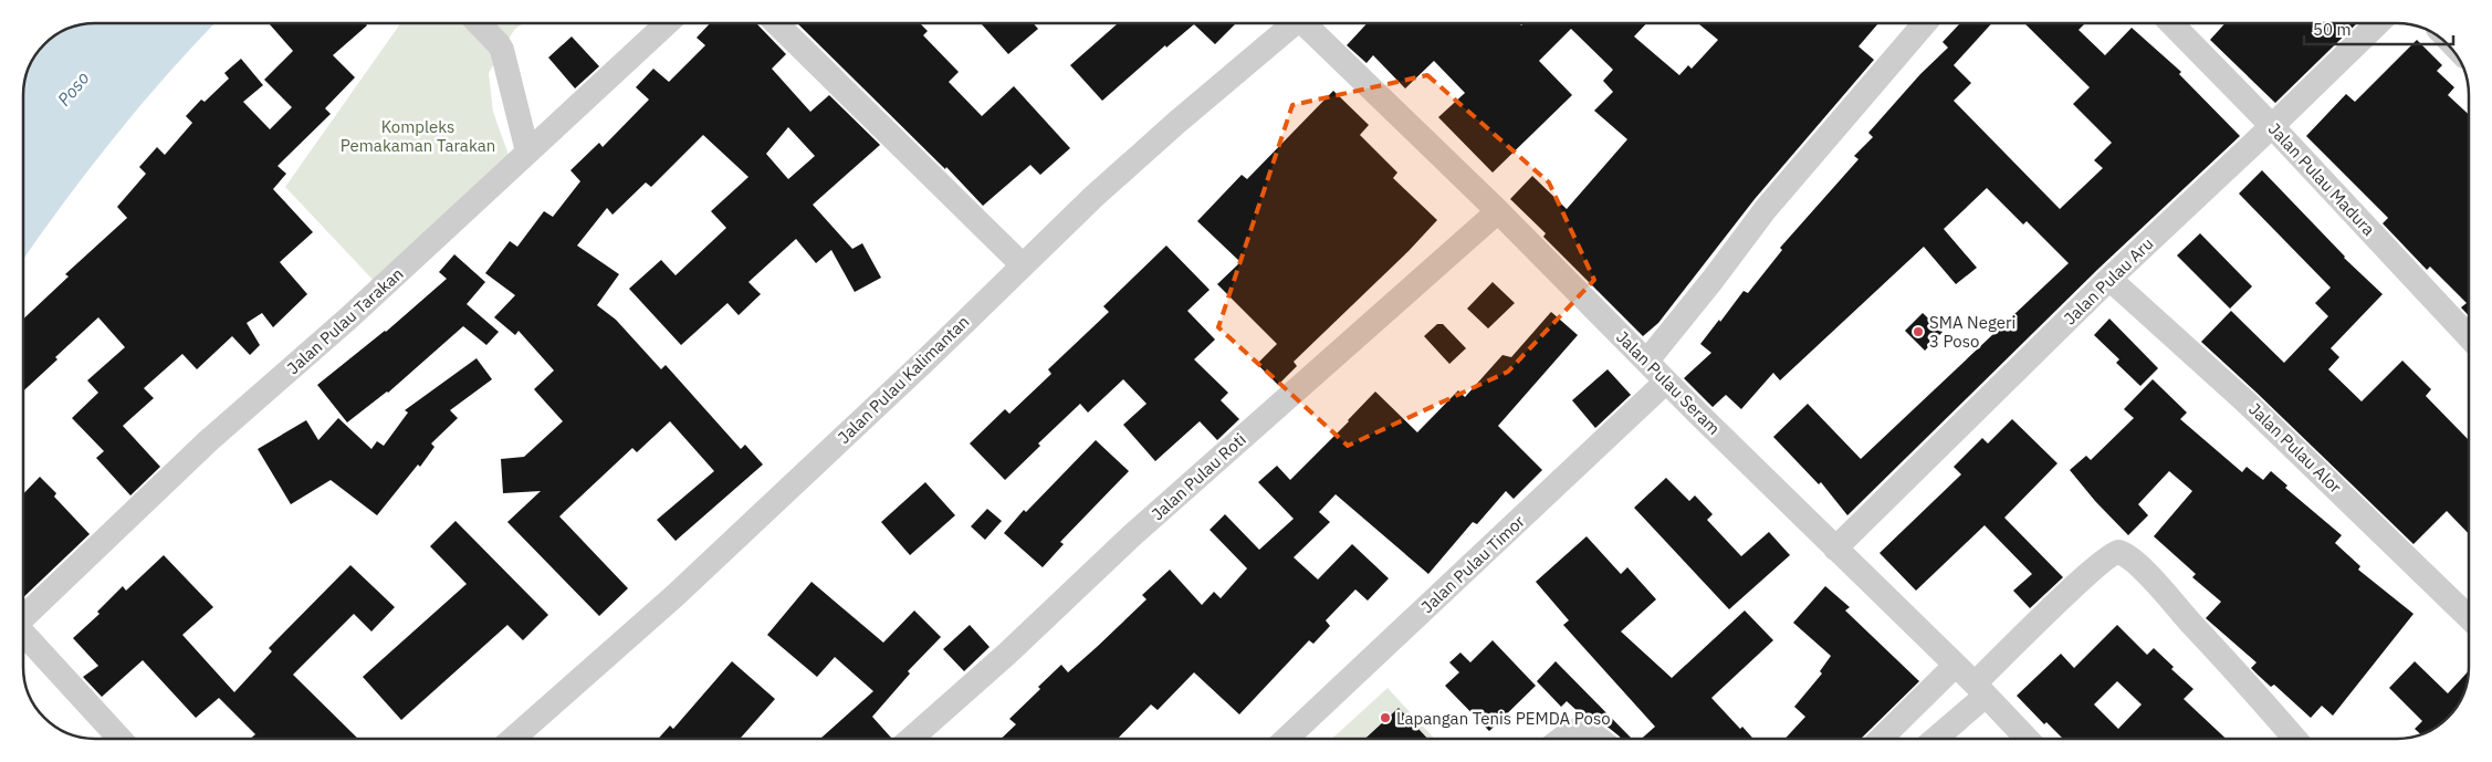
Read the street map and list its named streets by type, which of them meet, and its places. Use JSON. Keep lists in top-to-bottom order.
{
  "streets": {
    "street": [
      "Jalan Pulau Madura",
      "Jalan Pulau Aru",
      "Jalan Pulau Tarakan",
      "Jalan Pulau Kalimantan",
      "Jalan Pulau Seram",
      "Jalan Pulau Alor",
      "Jalan Pulau Roti",
      "Jalan Pulau Timor"
    ]
  },
  "crossings": [
    ["Jalan Pulau Madura", "Jalan Pulau Aru"],
    ["Jalan Pulau Aru", "Jalan Pulau Seram"],
    ["Jalan Pulau Aru", "Jalan Pulau Alor"],
    ["Jalan Pulau Seram", "Jalan Pulau Roti"],
    ["Jalan Pulau Seram", "Jalan Pulau Timor"]
  ],
  "water": ["Poso"],
  "parks": ["Kompleks Pemakaman Tarakan"],
  "places": ["SMA Negeri 3 Poso", "Lapangan Tenis PEMDA Poso"],
  "scale_bar": "50 m"
}
